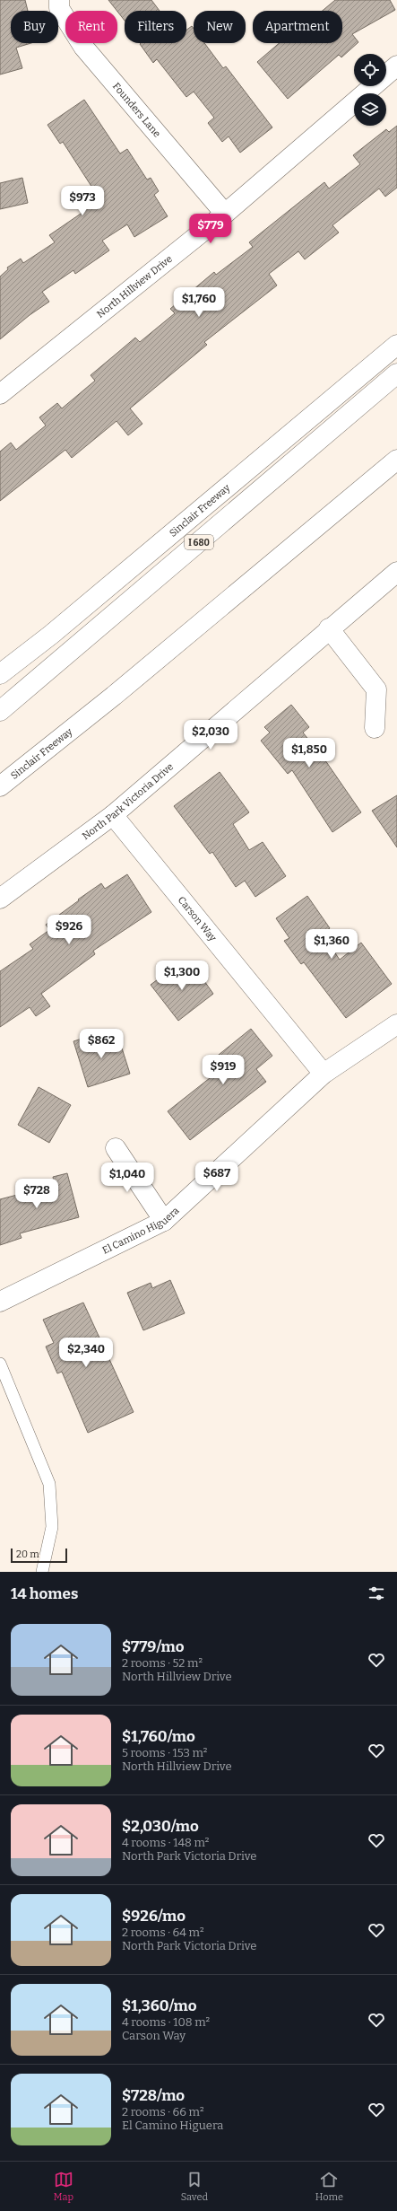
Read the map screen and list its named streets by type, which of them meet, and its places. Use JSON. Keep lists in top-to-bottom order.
{
  "streets": {
    "main road": [
      "Founders Lane",
      "North Hillview Drive",
      "Sinclair Freeway",
      "I 680",
      "North Park Victoria Drive",
      "Carson Way",
      "El Camino Higuera"
    ]
  },
  "crossings": [
    ["Founders Lane", "North Hillview Drive"],
    ["North Park Victoria Drive", "Carson Way"],
    ["Carson Way", "El Camino Higuera"]
  ],
  "scale_bar": "20 m",
  "page": {
    "chip": [
      "Buy",
      "Rent",
      "Filters",
      "New",
      "Apartment"
    ],
    "price": [
      "$973",
      "$779",
      "$1,760",
      "$2,030",
      "$1,850",
      "$926",
      "$1,360",
      "$1,300",
      "$862",
      "$919",
      "$687",
      "$1,040",
      "$728",
      "$2,340"
    ],
    "scale": "20 m",
    "heading": "14 homes",
    "list": [
      {
        "name": "$779/mo",
        "note": "2 rooms · 52 m² · North Hillview Drive"
      },
      {
        "name": "$1,760/mo",
        "note": "5 rooms · 153 m² · North Hillview Drive"
      },
      {
        "name": "$2,030/mo",
        "note": "4 rooms · 148 m² · North Park Victoria Drive"
      },
      {
        "name": "$926/mo",
        "note": "2 rooms · 64 m² · North Park Victoria Drive"
      },
      {
        "name": "$1,360/mo",
        "note": "4 rooms · 108 m² · Carson Way"
      },
      {
        "name": "$728/mo",
        "note": "2 rooms · 66 m² · El Camino Higuera"
      }
    ],
    "tabs": ["Map", "Saved", "Home"]
  }
}
